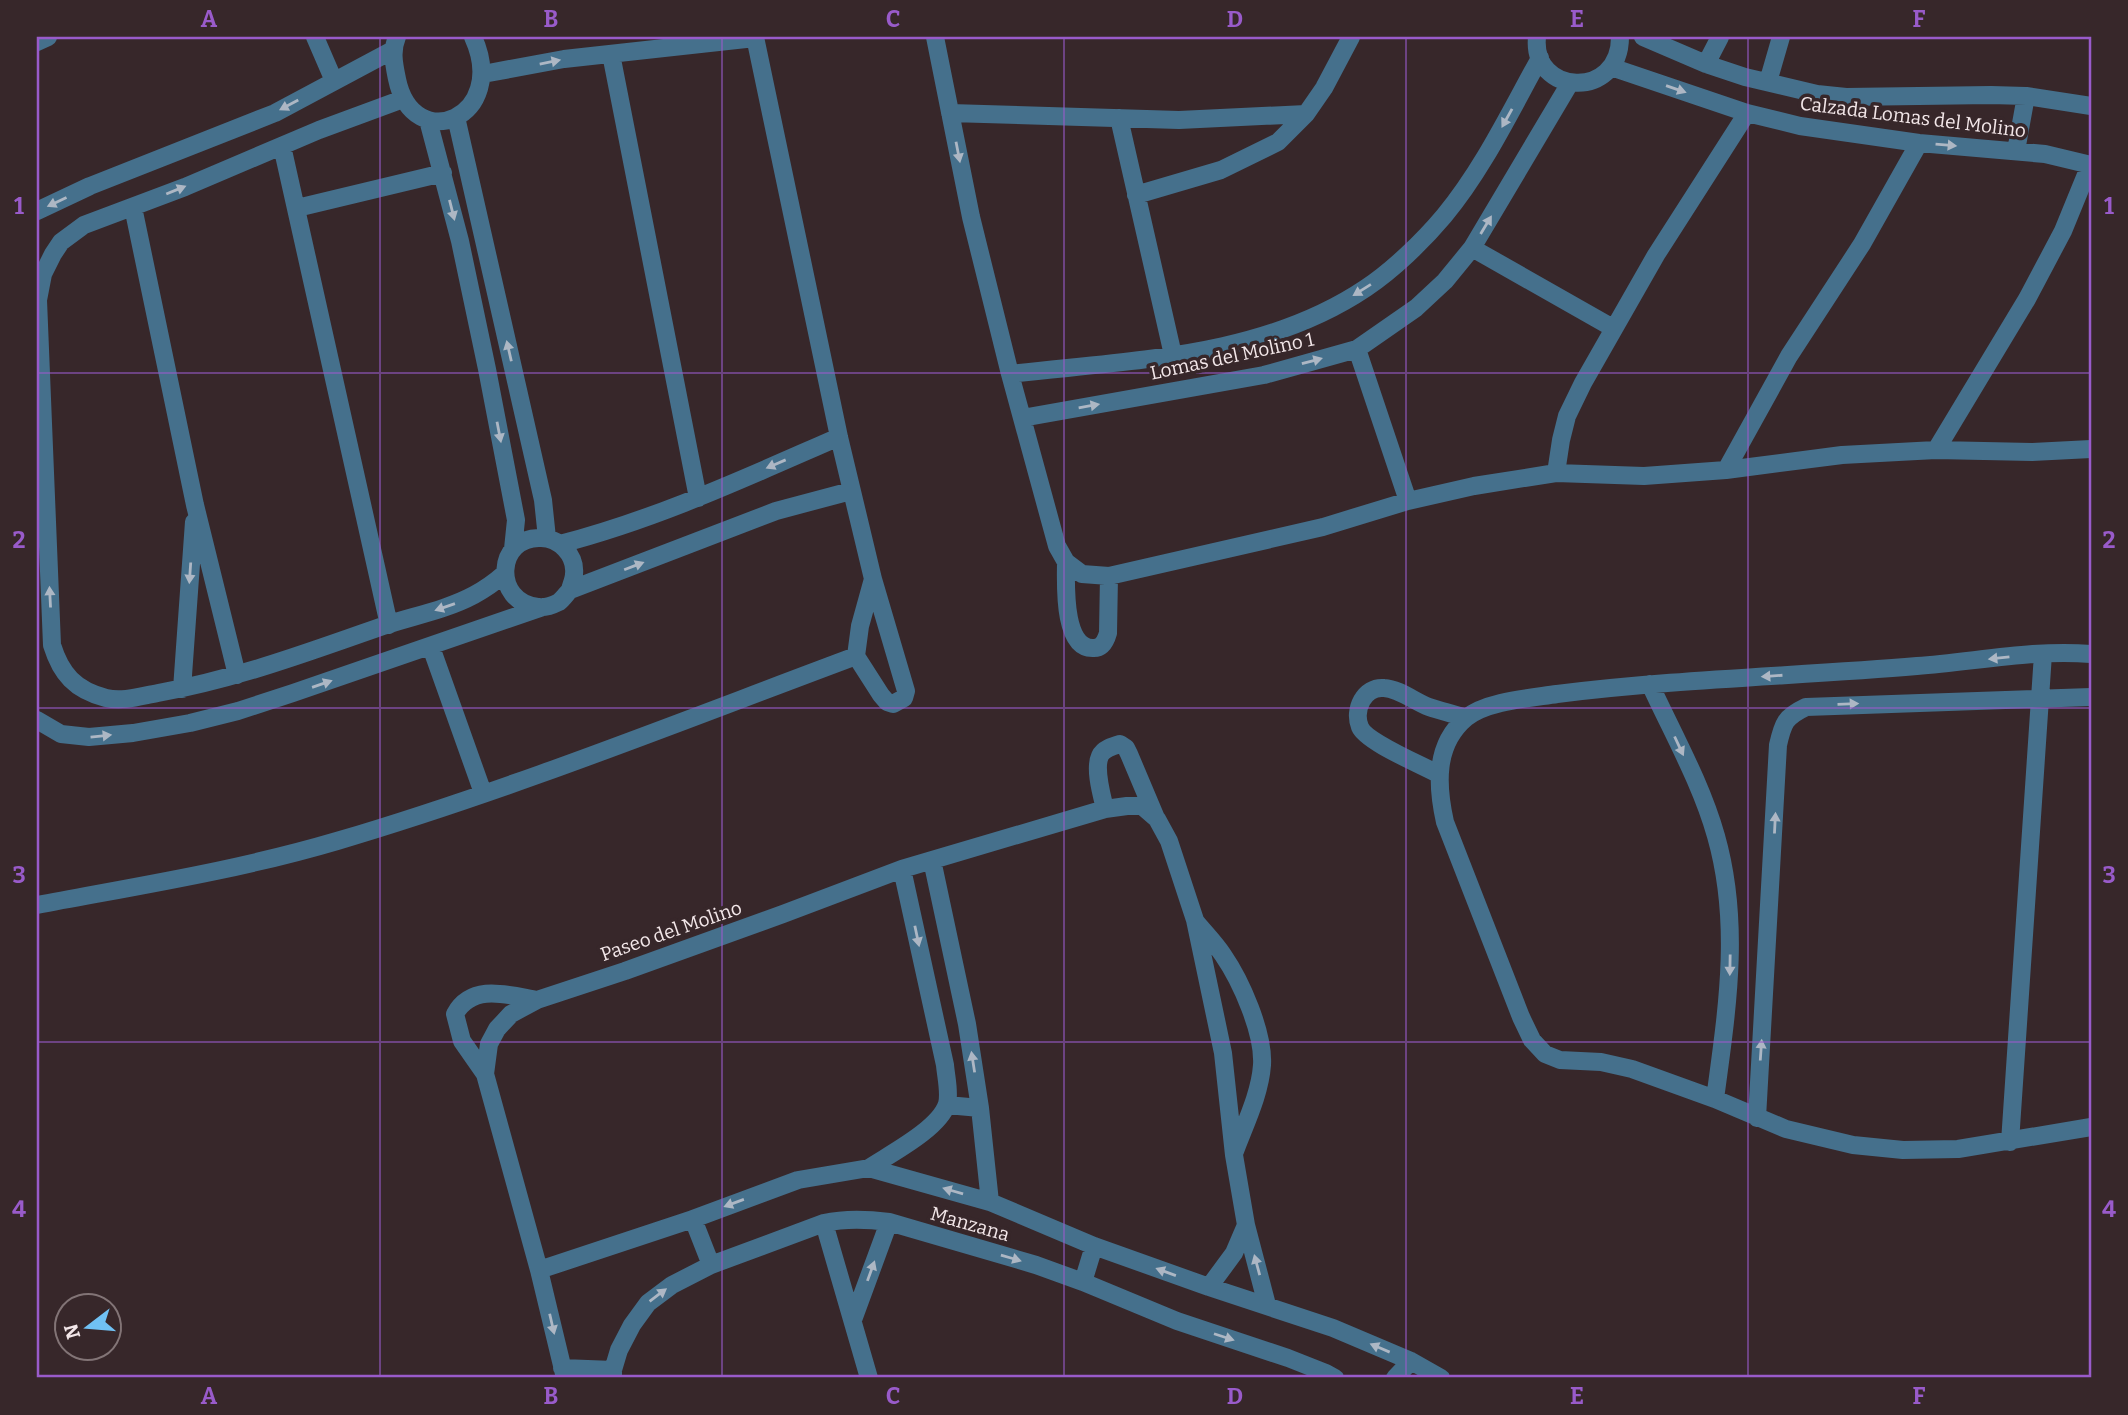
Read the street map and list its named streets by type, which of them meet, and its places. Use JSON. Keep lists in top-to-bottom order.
{
  "streets": {
    "street": [
      "Calzada Lomas del Molino",
      "Lomas del Molino 1",
      "Paseo del Molino",
      "Manzana"
    ]
  },
  "north": "left",
  "grid": {
    "columns": [
      "A",
      "B",
      "C",
      "D",
      "E",
      "F"
    ],
    "rows": [
      "1",
      "2",
      "3",
      "4"
    ]
  }
}
